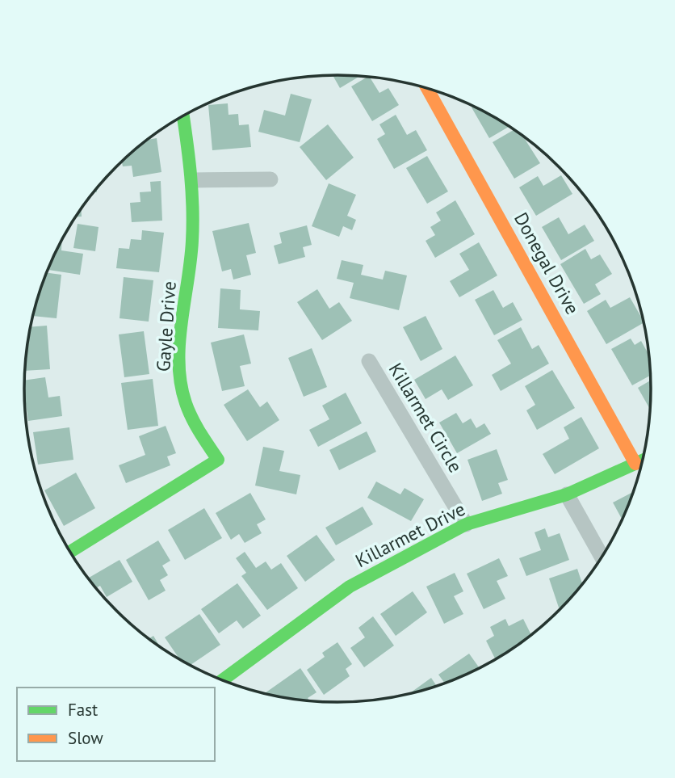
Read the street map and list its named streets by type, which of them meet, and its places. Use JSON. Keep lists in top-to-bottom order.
{
  "streets": {
    "street": [
      "Donegal Drive",
      "Gayle Drive",
      "Killarmet Circle",
      "Killarmet Drive"
    ]
  },
  "crossings": [
    ["Donegal Drive", "Killarmet Drive"],
    ["Killarmet Circle", "Killarmet Drive"]
  ],
  "legend": ["Fast", "Slow"]
}
